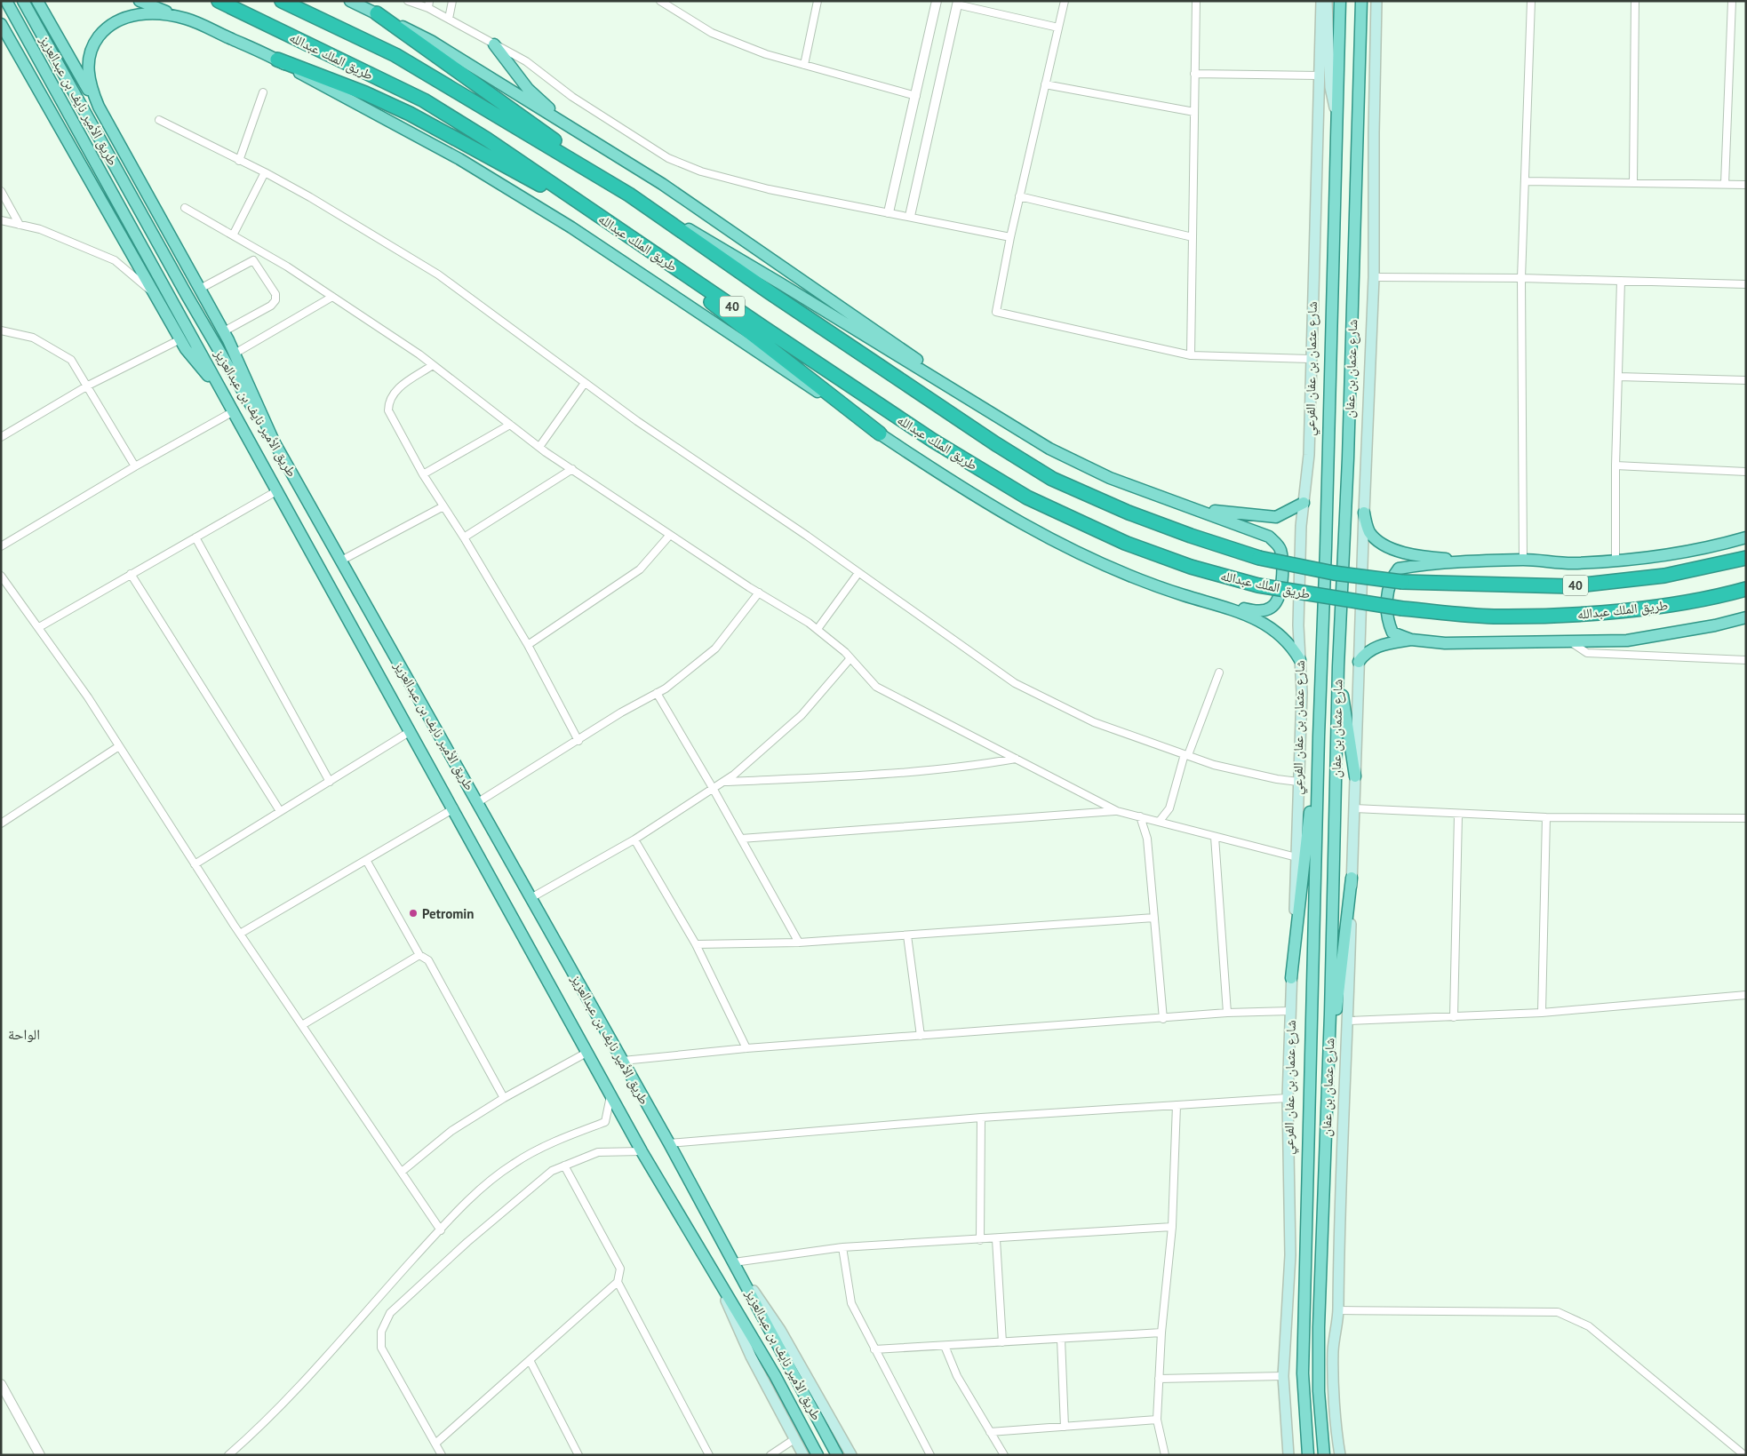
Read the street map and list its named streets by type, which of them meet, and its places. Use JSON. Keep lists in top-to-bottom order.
{
  "streets": {
    "highway": ["طريق الملك عبدالله", "40"],
    "main road": ["طريق الأمير نايف بن عبدالعزيز", "شارع عثمان بن عفان الفرعي", "شارع عثمان بن عفان"]
  },
  "districts": ["الواحة"],
  "places": ["Petromin"]
}
